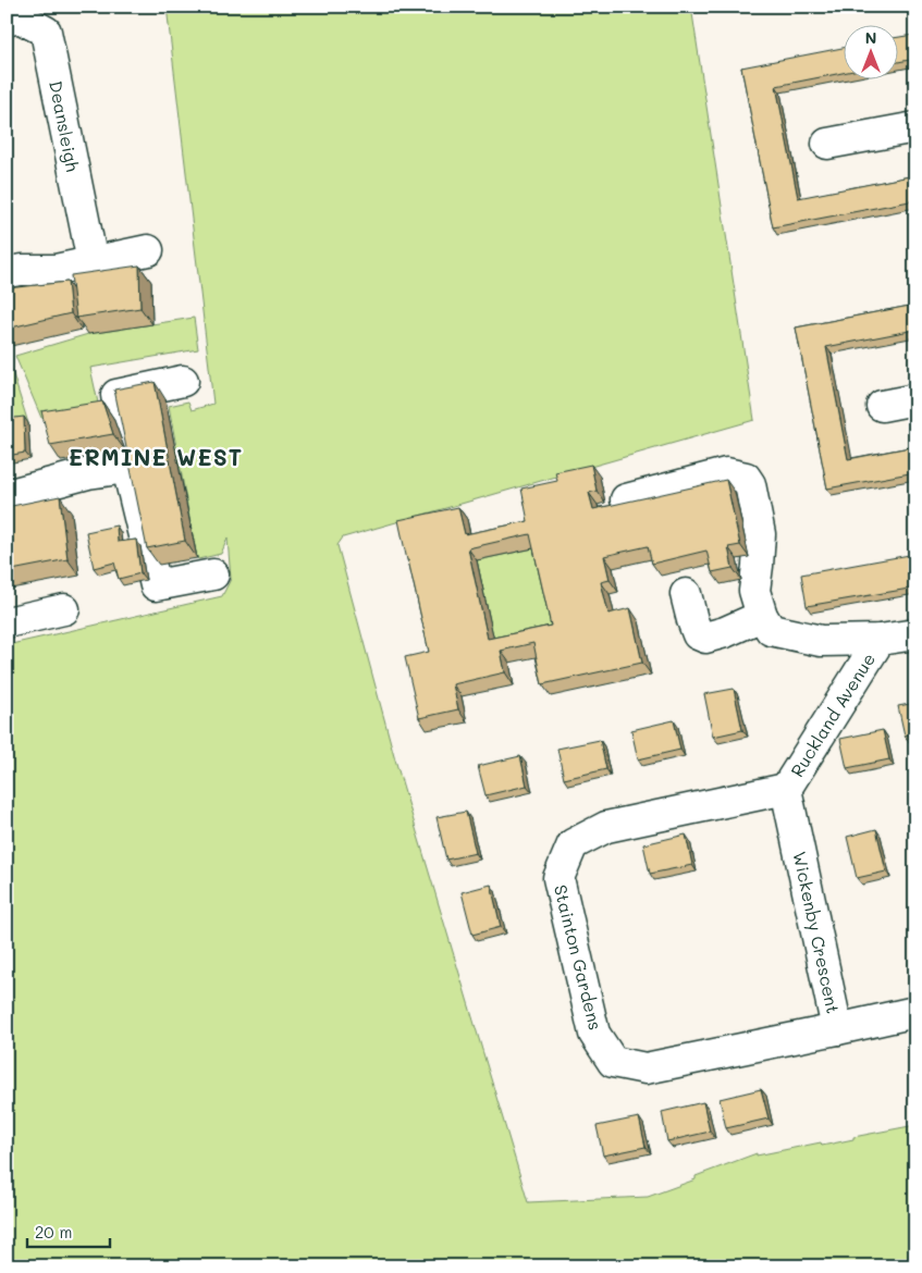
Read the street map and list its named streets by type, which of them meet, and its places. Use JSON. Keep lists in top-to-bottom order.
{
  "streets": {
    "street": [
      "Deansleigh",
      "Ruckland Avenue",
      "Wickenby Crescent",
      "Stainton Gardens"
    ]
  },
  "crossings": [
    ["Ruckland Avenue", "Wickenby Crescent"],
    ["Ruckland Avenue", "Stainton Gardens"],
    ["Wickenby Crescent", "Stainton Gardens"]
  ],
  "districts": ["ERMINE WEST"],
  "scale_bar": "20 m",
  "north": "top"
}
